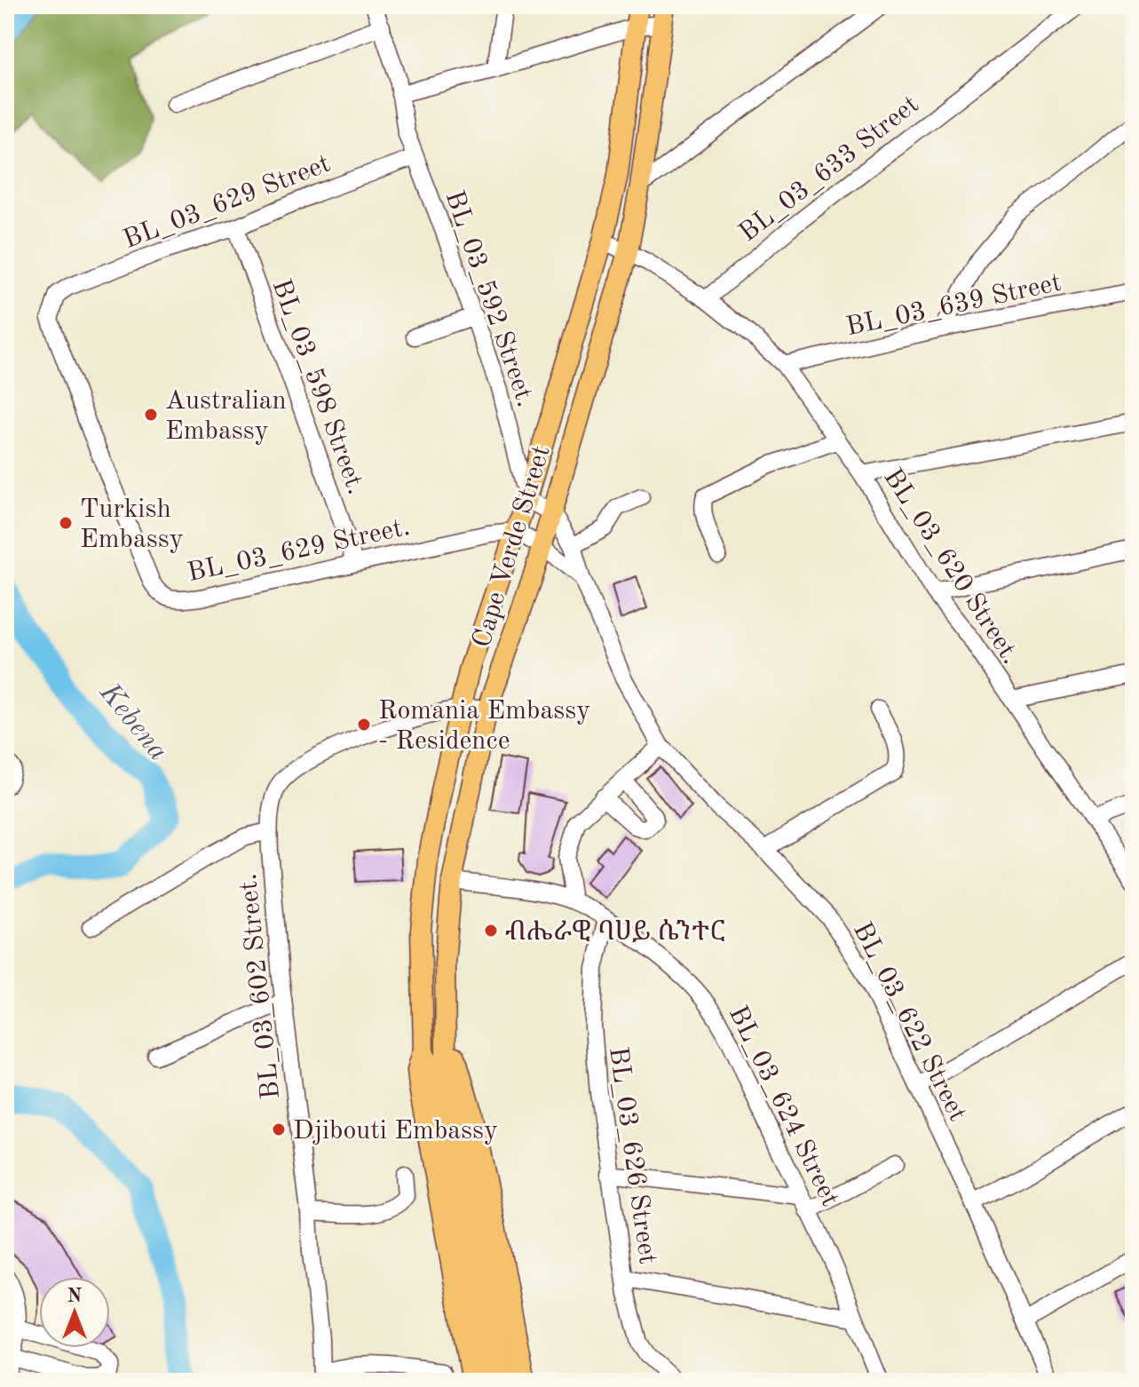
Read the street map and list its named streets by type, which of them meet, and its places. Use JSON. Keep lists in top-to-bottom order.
{
  "streets": {
    "main road": ["Cape Verde Street"],
    "street": [
      "BL_03_633 Street",
      "BL_03_629 Street",
      "BL_03_592 Street.",
      "BL_03_639 Street",
      "BL_03_598 Street.",
      "BL_03_629 Street.",
      "BL_03_620 Street.",
      "BL_03_602 Street.",
      "BL_03_622 Street",
      "BL_03_624 Street",
      "BL_03_626 Street"
    ]
  },
  "crossings": [
    ["BL_03_633 Street", "BL_03_620 Street."],
    ["BL_03_629 Street", "BL_03_592 Street."],
    ["BL_03_629 Street", "BL_03_598 Street."],
    ["BL_03_629 Street", "BL_03_629 Street."],
    ["BL_03_592 Street.", "Cape Verde Street"],
    ["BL_03_639 Street", "BL_03_620 Street."],
    ["BL_03_598 Street.", "BL_03_629 Street."],
    ["Cape Verde Street", "BL_03_629 Street."],
    ["Cape Verde Street", "BL_03_602 Street."],
    ["Cape Verde Street", "BL_03_622 Street"],
    ["Cape Verde Street", "BL_03_624 Street"],
    ["BL_03_624 Street", "BL_03_626 Street"]
  ],
  "water": ["Kebena"],
  "places": [
    "Australian Embassy",
    "Turkish Embassy",
    "Romania Embassy - Residence",
    "ብሔራዊ ባሀይ ሴንተር",
    "Djibouti Embassy"
  ],
  "north": "top"
}
